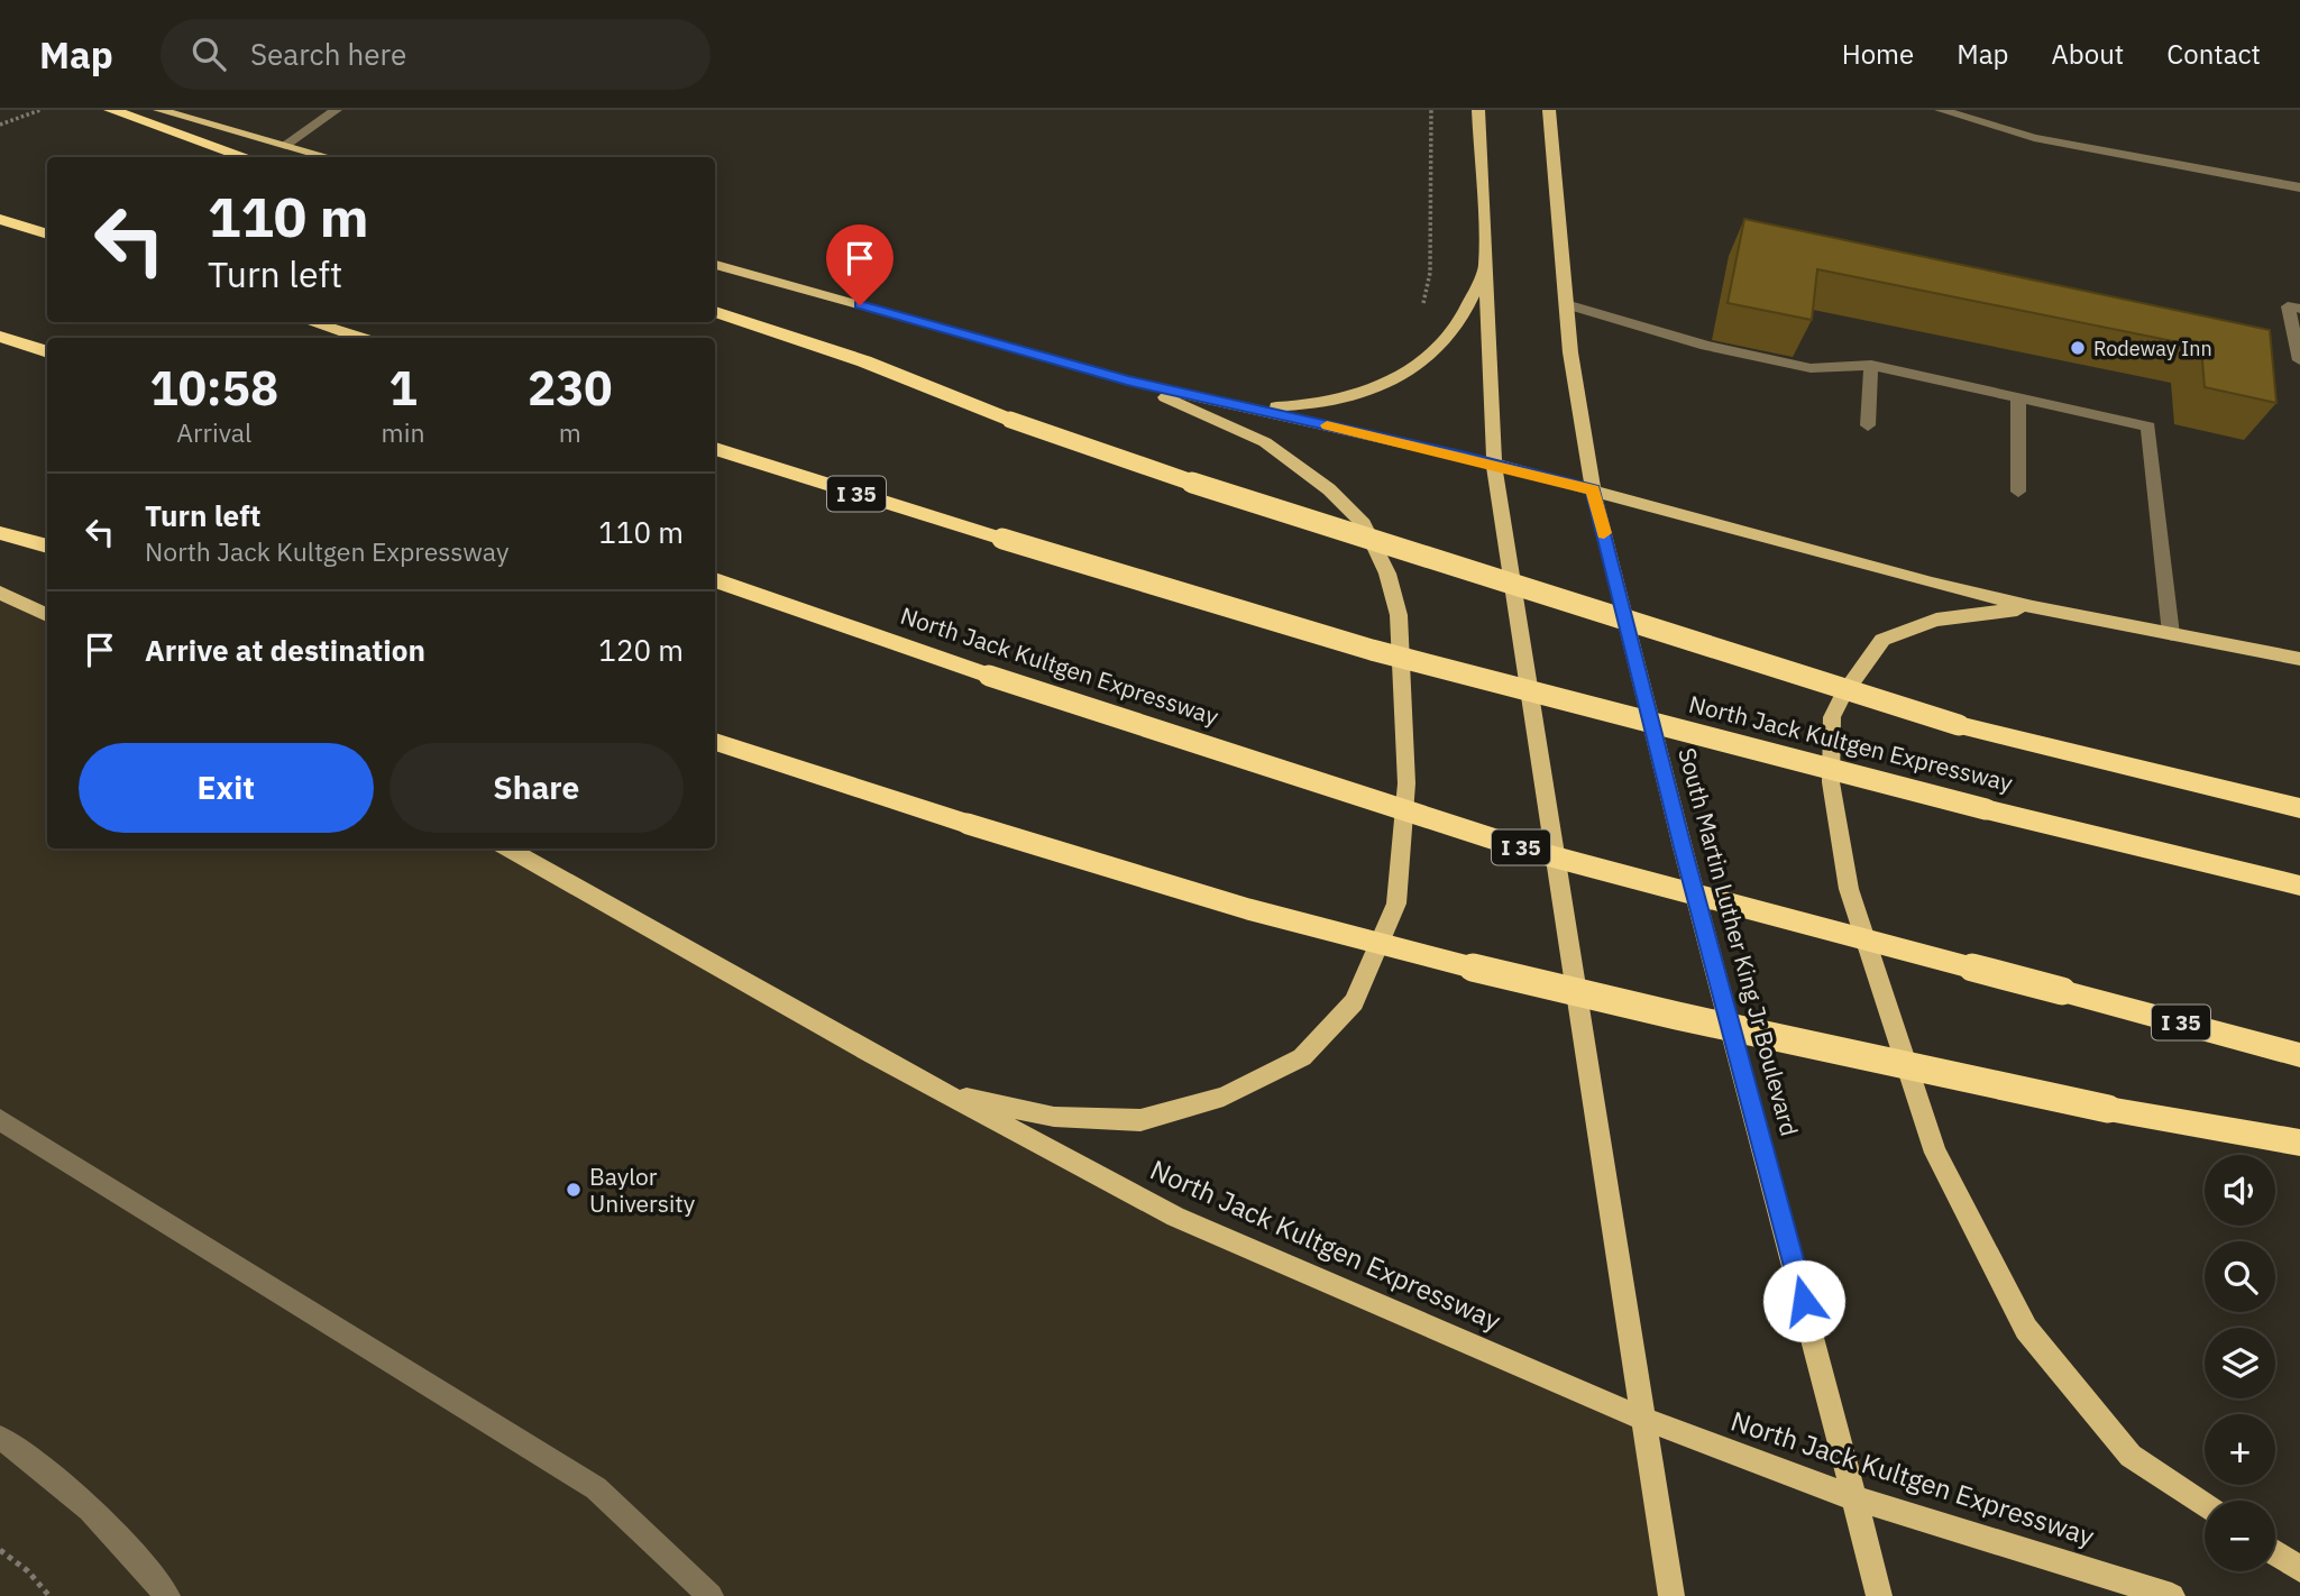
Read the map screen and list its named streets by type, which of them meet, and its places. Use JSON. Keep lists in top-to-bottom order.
{
  "streets": {
    "highway": ["I 35", "North Jack Kultgen Expressway"],
    "main road": ["South Martin Luther King Jr Boulevard"]
  },
  "crossings": [
    ["North Jack Kultgen Expressway", "South Martin Luther King Jr Boulevard"]
  ],
  "places": ["Rodeway Inn", "Baylor University"],
  "page": {
    "header": "Map",
    "search": "Search here",
    "nav": [
      "Home",
      "Map",
      "About",
      "Contact"
    ],
    "turn": ["110 m", "Turn left"],
    "eta": [
      "10:58",
      "Arrival",
      "1",
      "min",
      "230",
      "m"
    ],
    "list": [
      {
        "name": "Turn left",
        "note": "North Jack Kultgen Expressway",
        "value": "110 m"
      },
      {
        "name": "Arrive at destination",
        "value": "120 m"
      }
    ],
    "buttons": ["Exit", "Share"],
    "map_buttons": ["+", "−"]
  }
}
